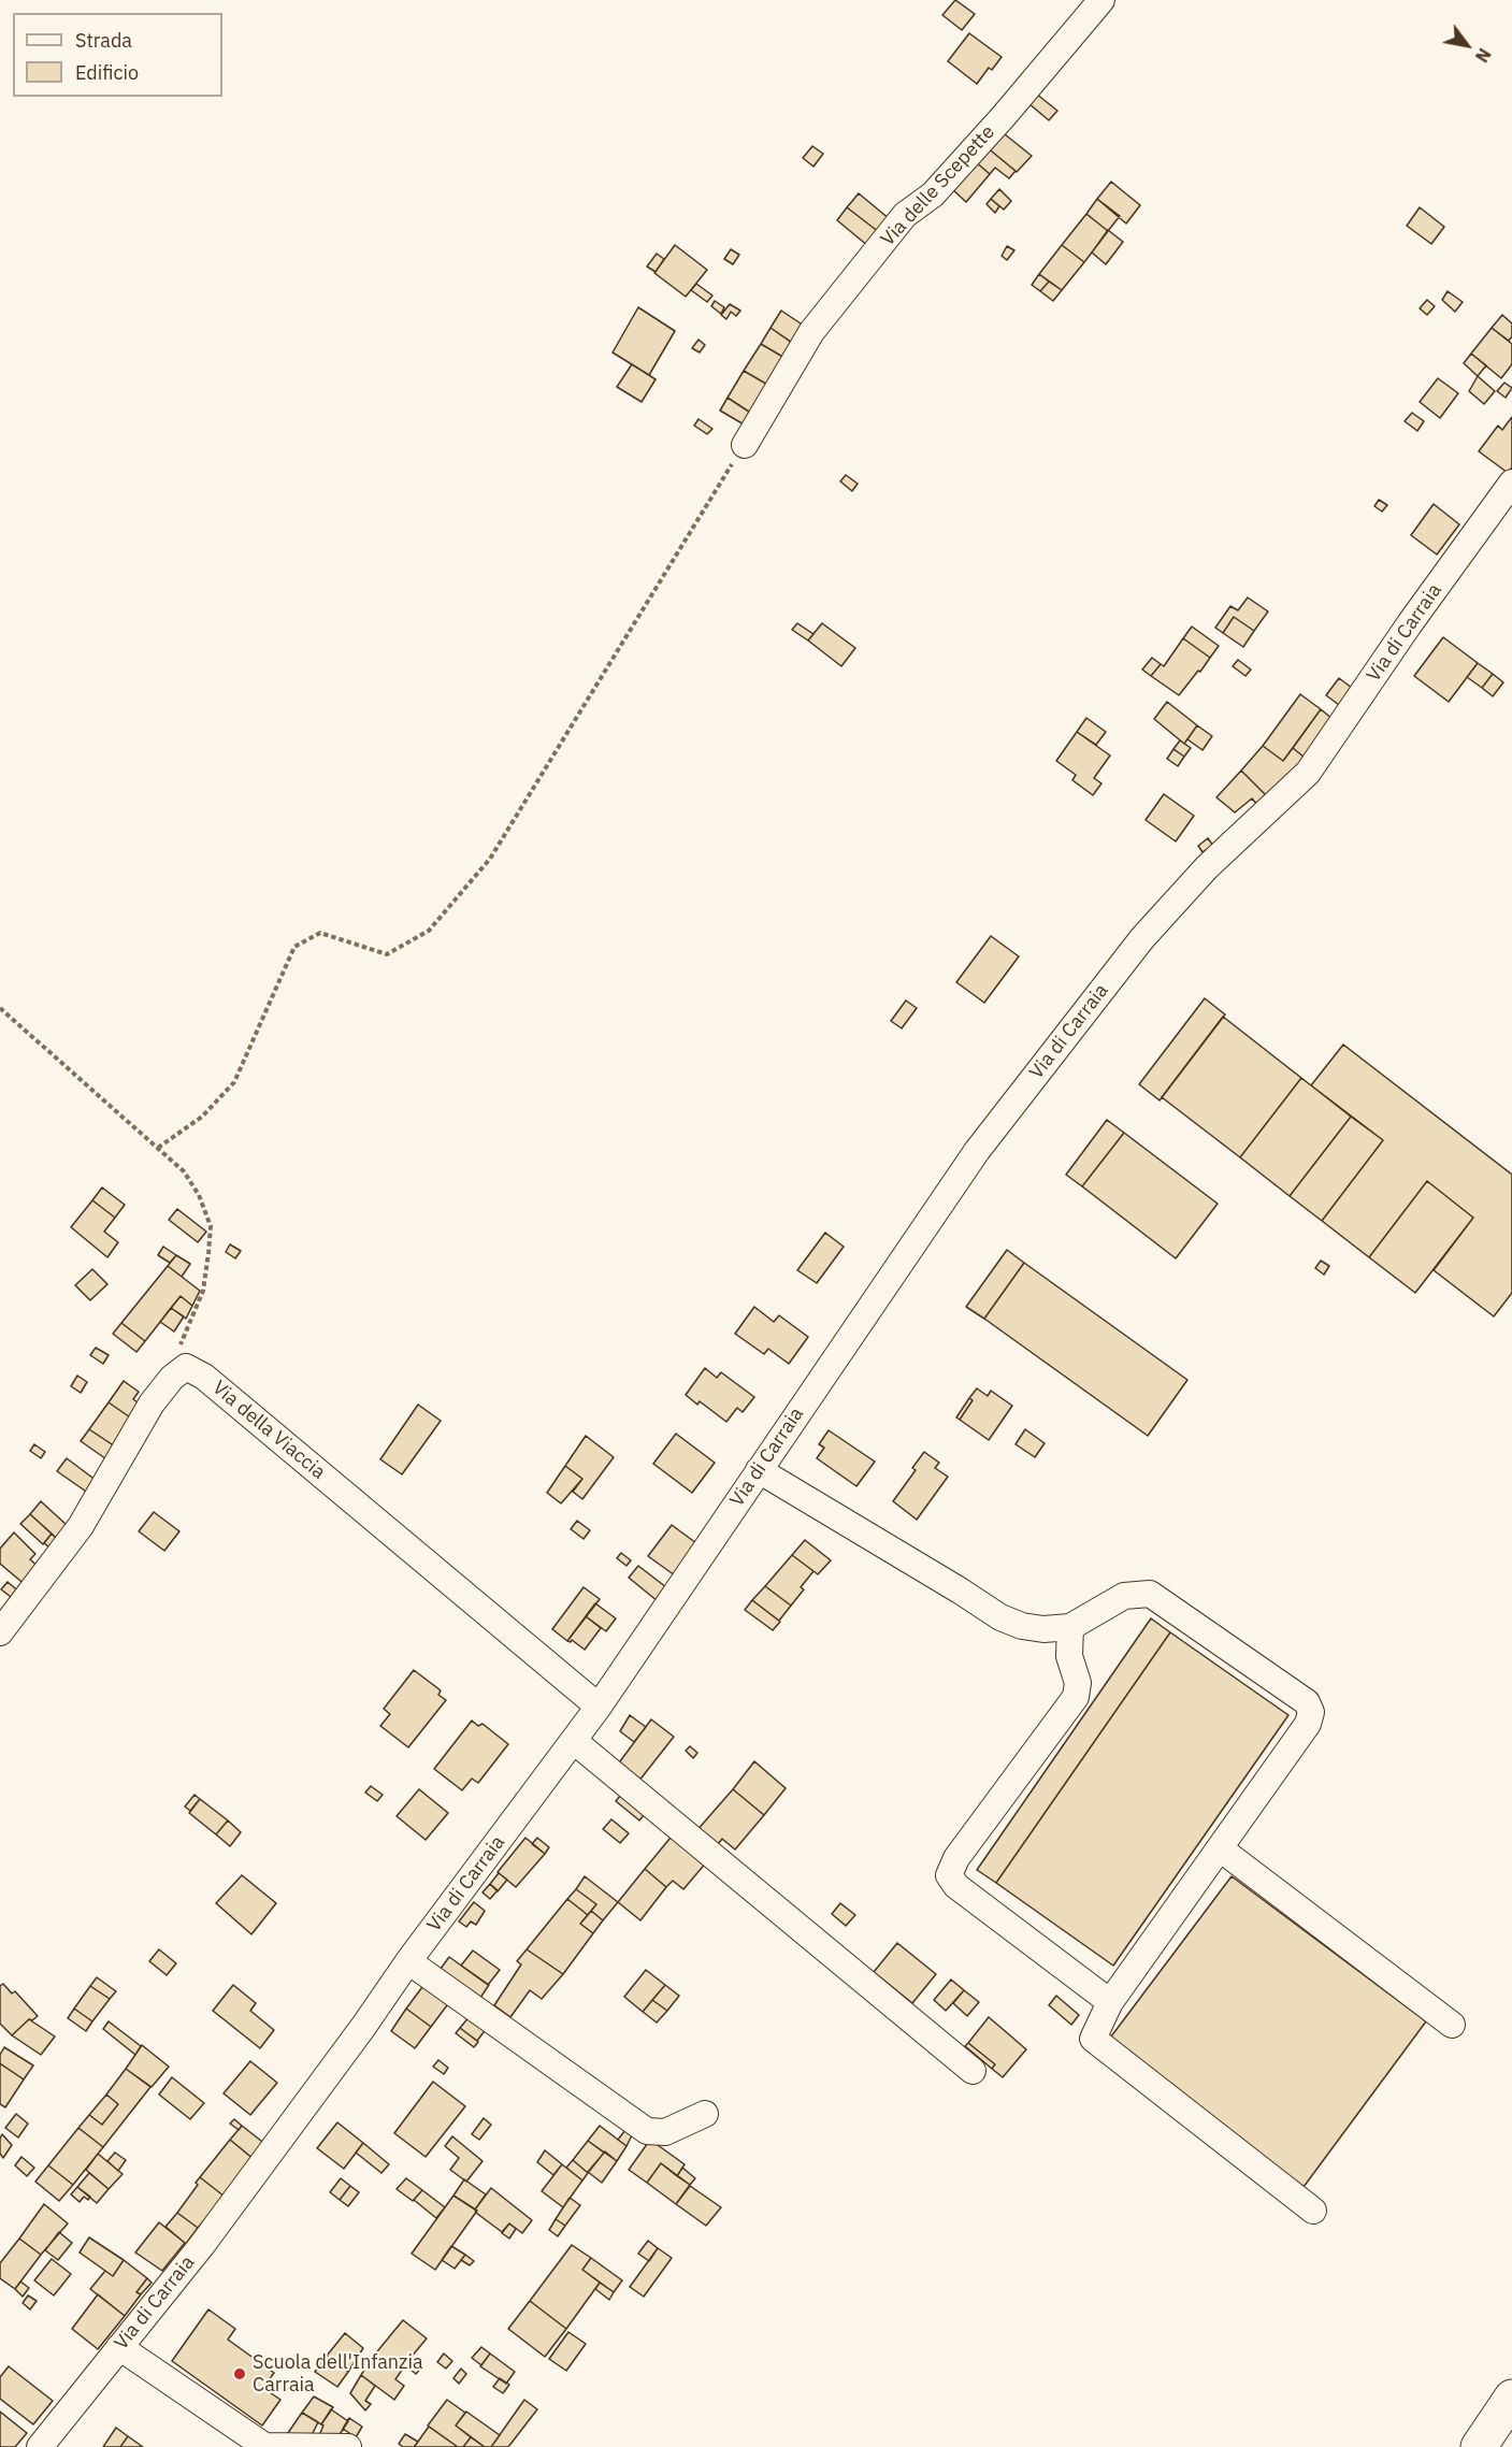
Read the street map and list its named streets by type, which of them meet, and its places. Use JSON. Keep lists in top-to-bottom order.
{
  "streets": {
    "street": ["Via delle Scepette", "Via di Carraia", "Via della Viaccia"]
  },
  "crossings": [
    ["Via di Carraia", "Via della Viaccia"]
  ],
  "places": ["Scuola dell'Infanzia Carraia"],
  "legend": ["Strada", "Edificio"],
  "north": "bottom right"
}
